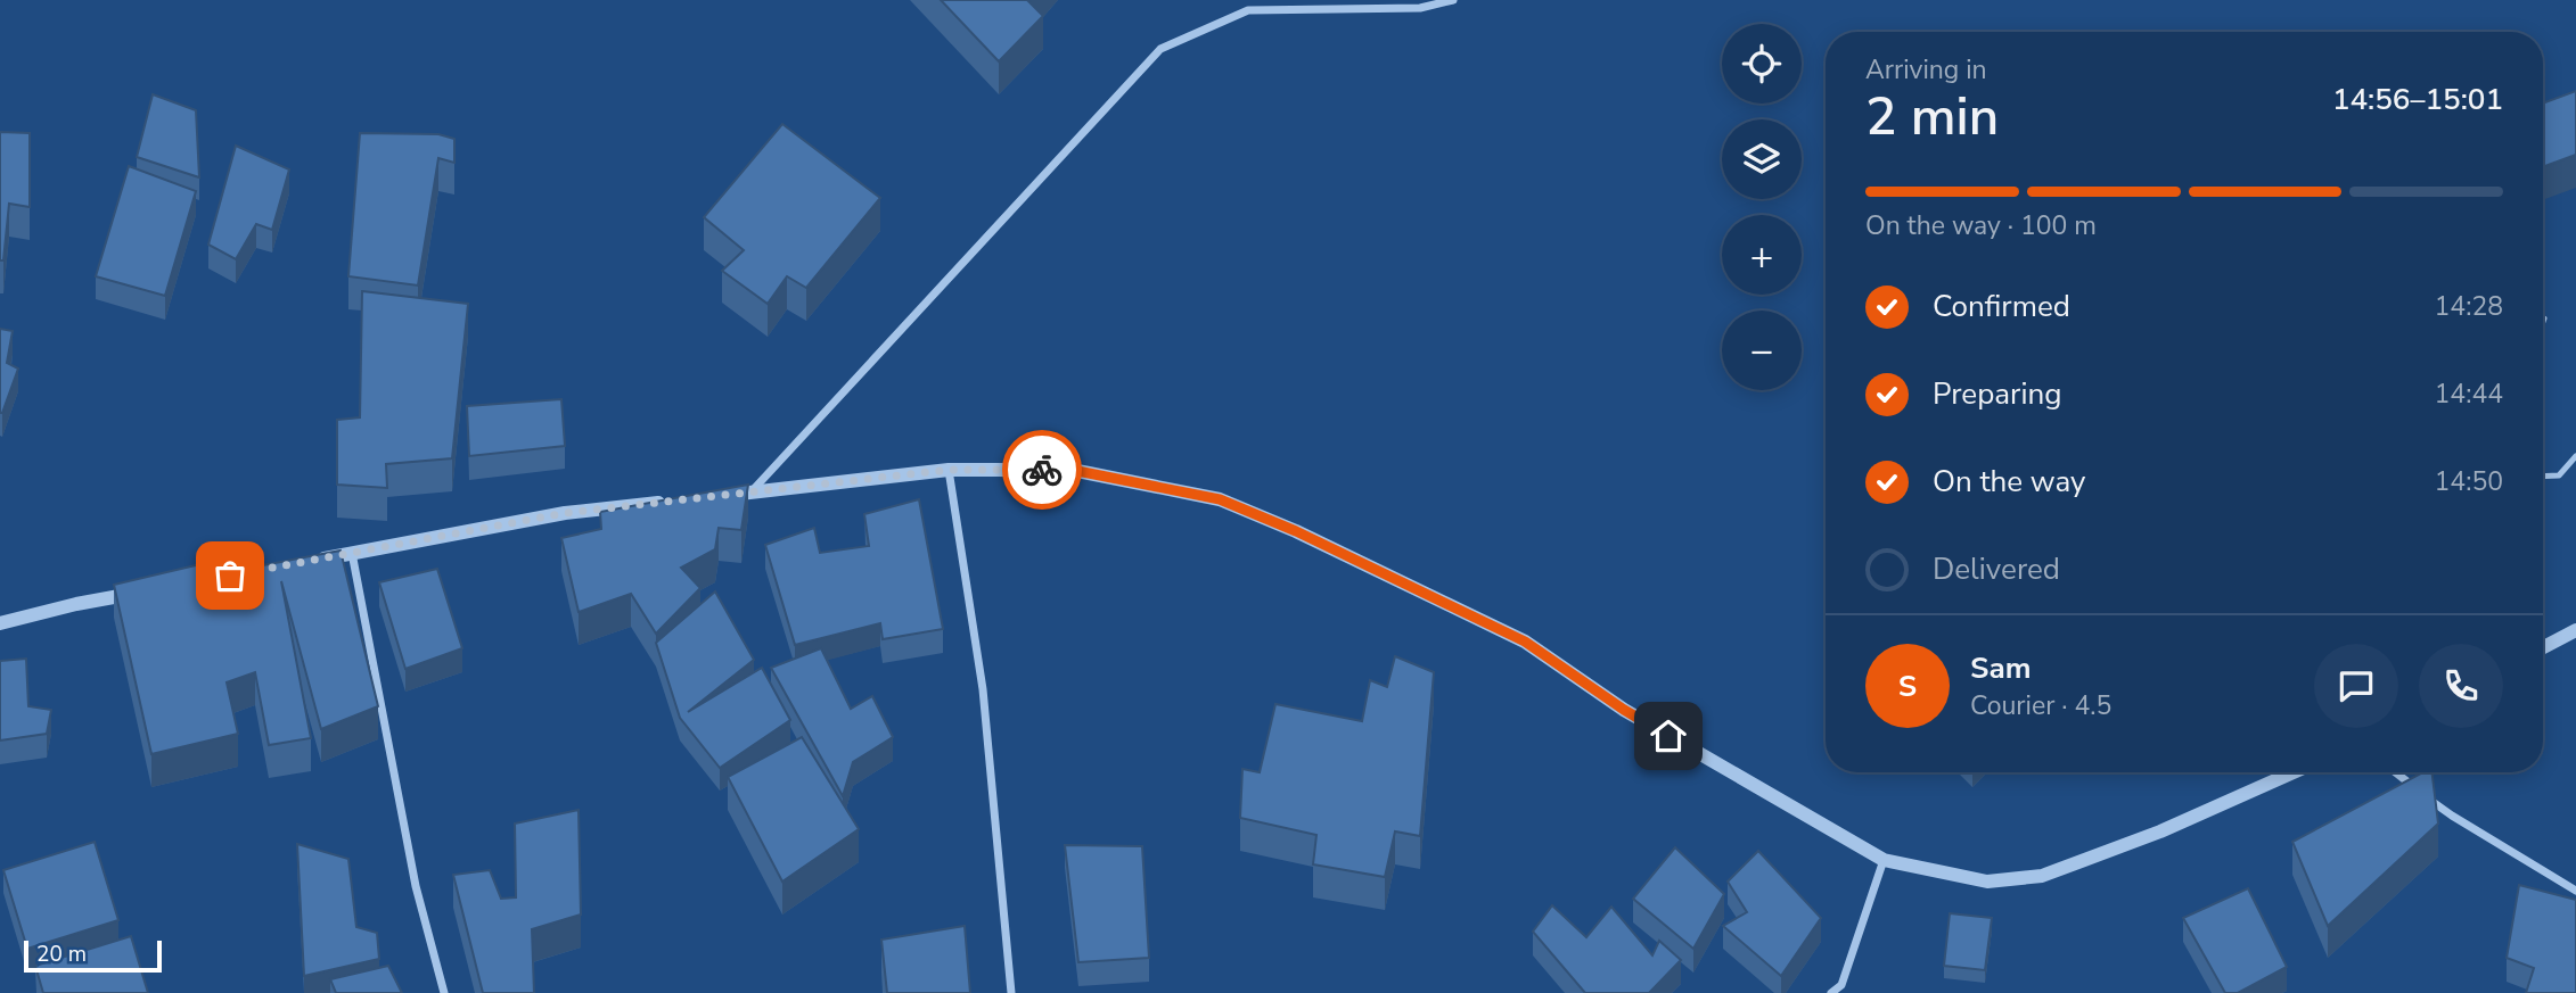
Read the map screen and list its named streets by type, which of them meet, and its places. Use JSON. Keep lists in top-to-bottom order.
{
  "scale_bar": "20 m",
  "page": {
    "map_buttons": ["+", "−"],
    "heading": ["2 min", "Arriving in", "14:56–15:01"],
    "panel": ["Sam", "Courier · 4.5"],
    "bar": "On the way · 100 m",
    "list": [
      ["Confirmed", "14:28"],
      ["Preparing", "14:44"],
      ["On the way", "14:50"],
      "Delivered"
    ],
    "round": "S",
    "scale": "20 m"
  }
}
